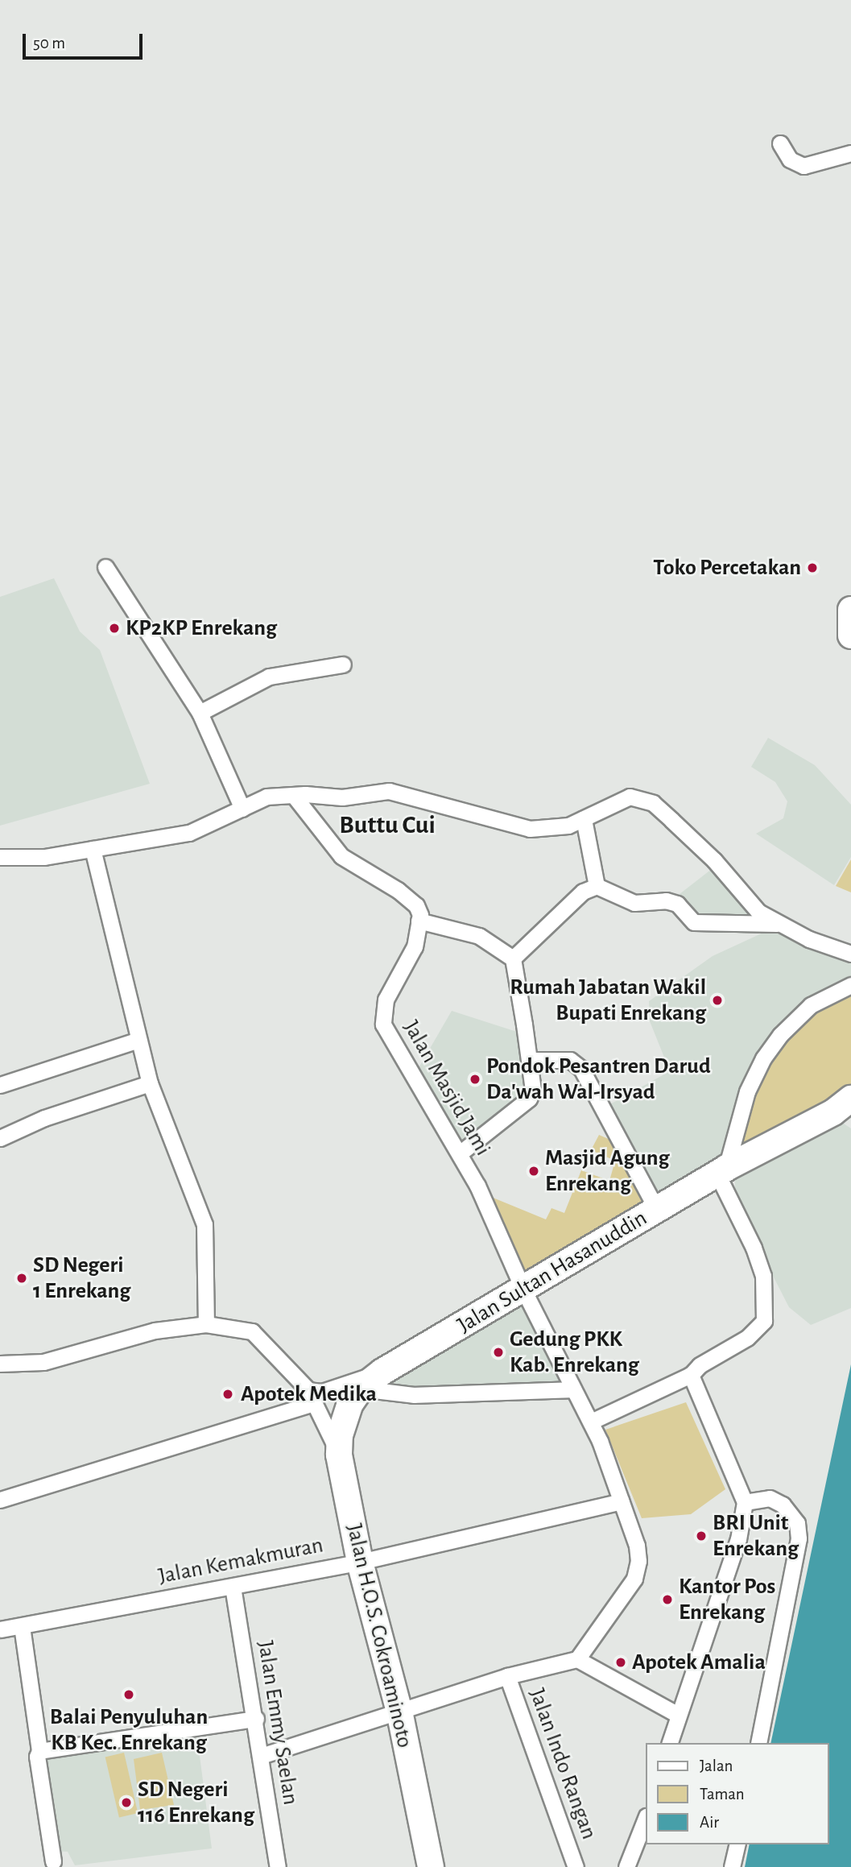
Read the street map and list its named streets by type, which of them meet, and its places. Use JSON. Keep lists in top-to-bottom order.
{
  "streets": {
    "highway": ["Jalan Sultan Hasanuddin", "Jalan H.O.S. Cokroaminoto"],
    "street": [
      "Jalan Masjid Jami",
      "Jalan Kemakmuran",
      "Jalan Emmy Saelan",
      "Jalan Indo Rangan"
    ]
  },
  "crossings": [
    ["Jalan Masjid Jami", "Jalan Sultan Hasanuddin"],
    ["Jalan Masjid Jami", "Jalan Kemakmuran"],
    ["Jalan Sultan Hasanuddin", "Jalan H.O.S. Cokroaminoto"],
    ["Jalan Kemakmuran", "Jalan H.O.S. Cokroaminoto"],
    ["Jalan Kemakmuran", "Jalan Emmy Saelan"]
  ],
  "districts": ["Buttu Cui"],
  "places": [
    "Toko Percetakan",
    "KP2KP Enrekang",
    "Rumah Jabatan Wakil Bupati Enrekang",
    "Pondok Pesantren Darud Da'wah Wal-Irsyad",
    "Masjid Agung Enrekang",
    "SD Negeri 1 Enrekang",
    "Gedung PKK Kab. Enrekang",
    "Apotek Medika",
    "BRI Unit Enrekang",
    "Kantor Pos Enrekang",
    "Apotek Amalia",
    "Balai Penyuluhan KB Kec. Enrekang",
    "SD Negeri 116 Enrekang"
  ],
  "legend": ["Jalan", "Taman", "Air"],
  "scale_bar": "50 m"
}
